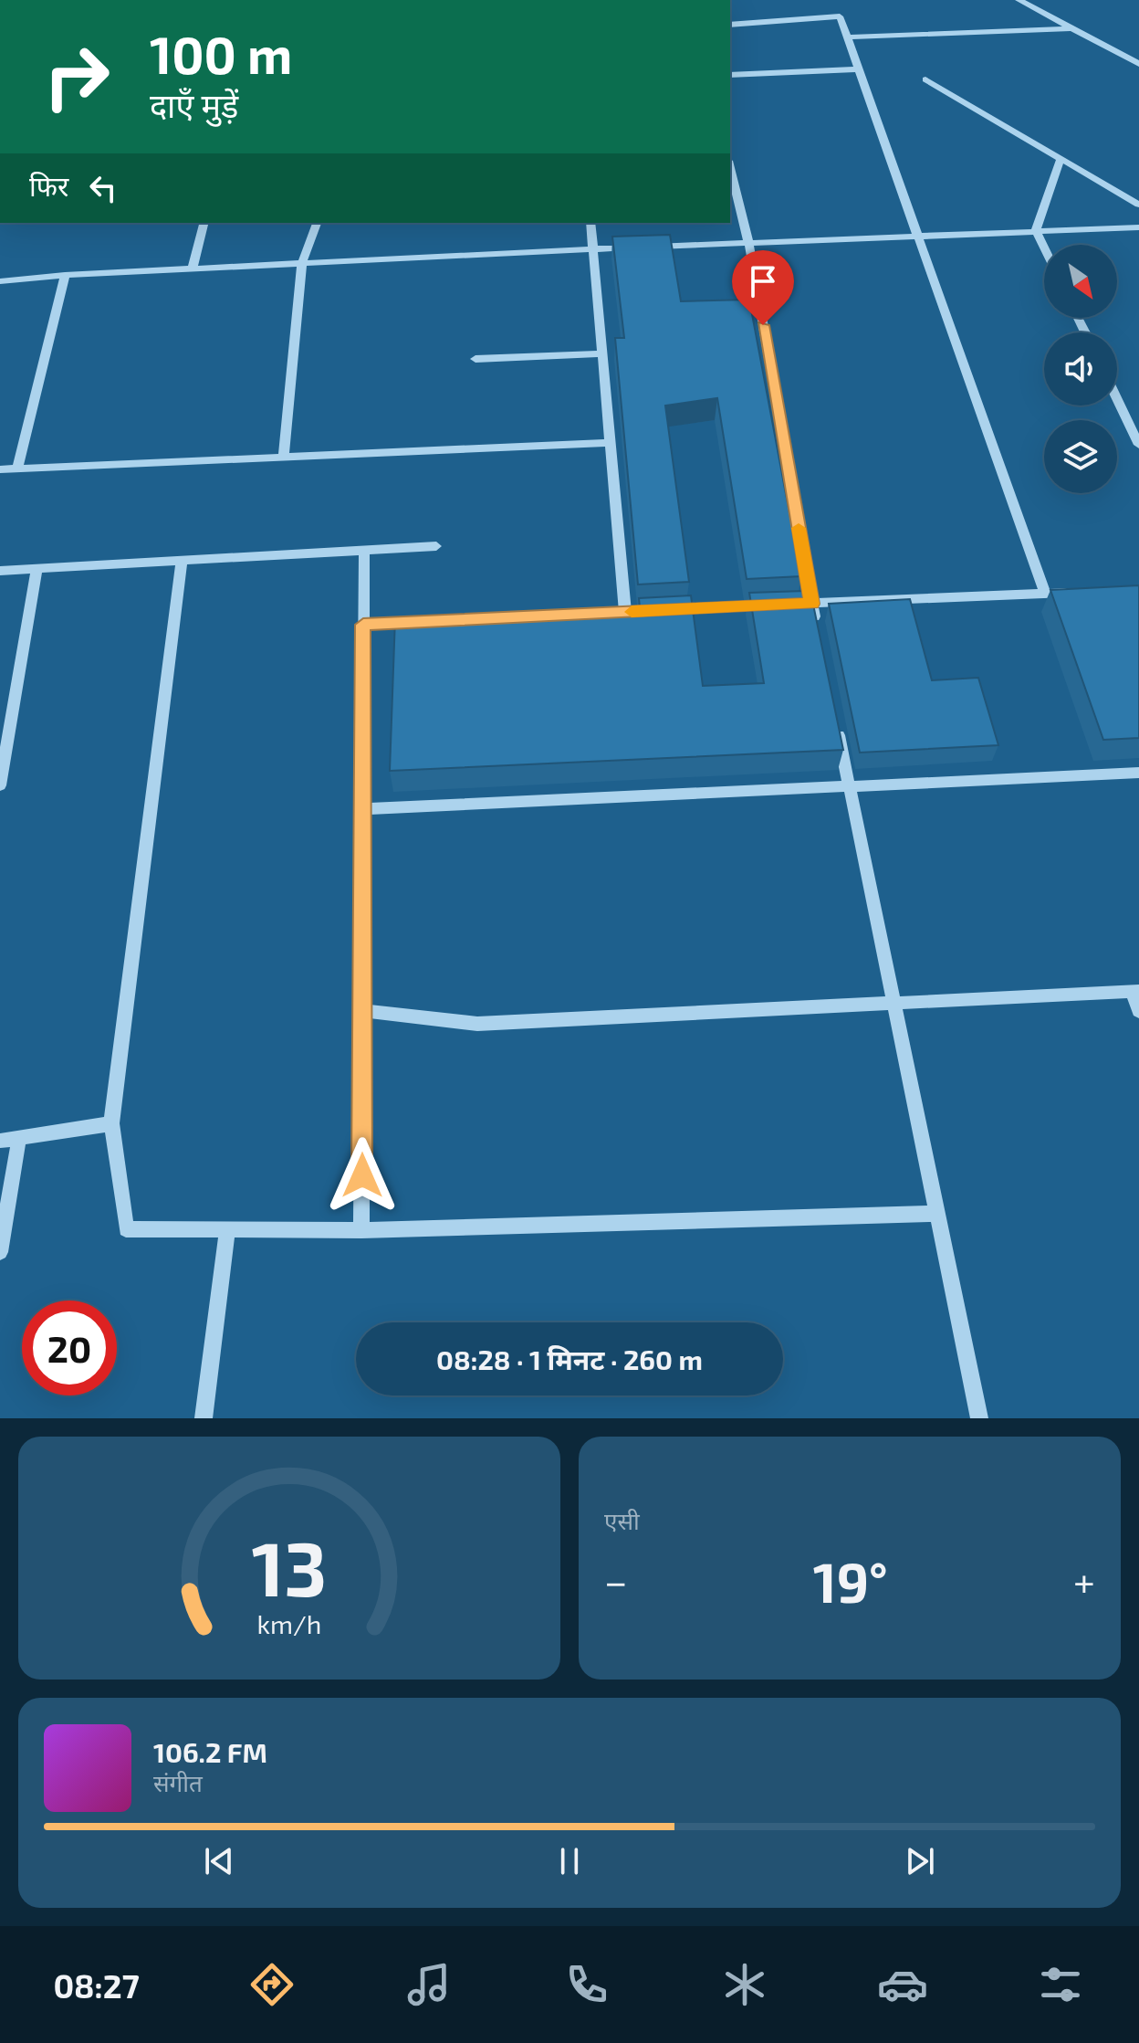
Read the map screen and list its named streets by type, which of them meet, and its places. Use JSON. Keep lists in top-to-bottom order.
{
  "north": "bottom right",
  "page": {
    "turn": ["100 m", "दाएँ मुड़ें"],
    "then": "फिर",
    "limit": "20",
    "trip": "08:28 · 1 मिनट · 260 m",
    "tile": "एसी",
    "heat": ["−", "19°", "+"],
    "song": ["106.2 FM", "संगीत"],
    "tabs": "08:27",
    "gauge": ["13", "km/h"]
  }
}
